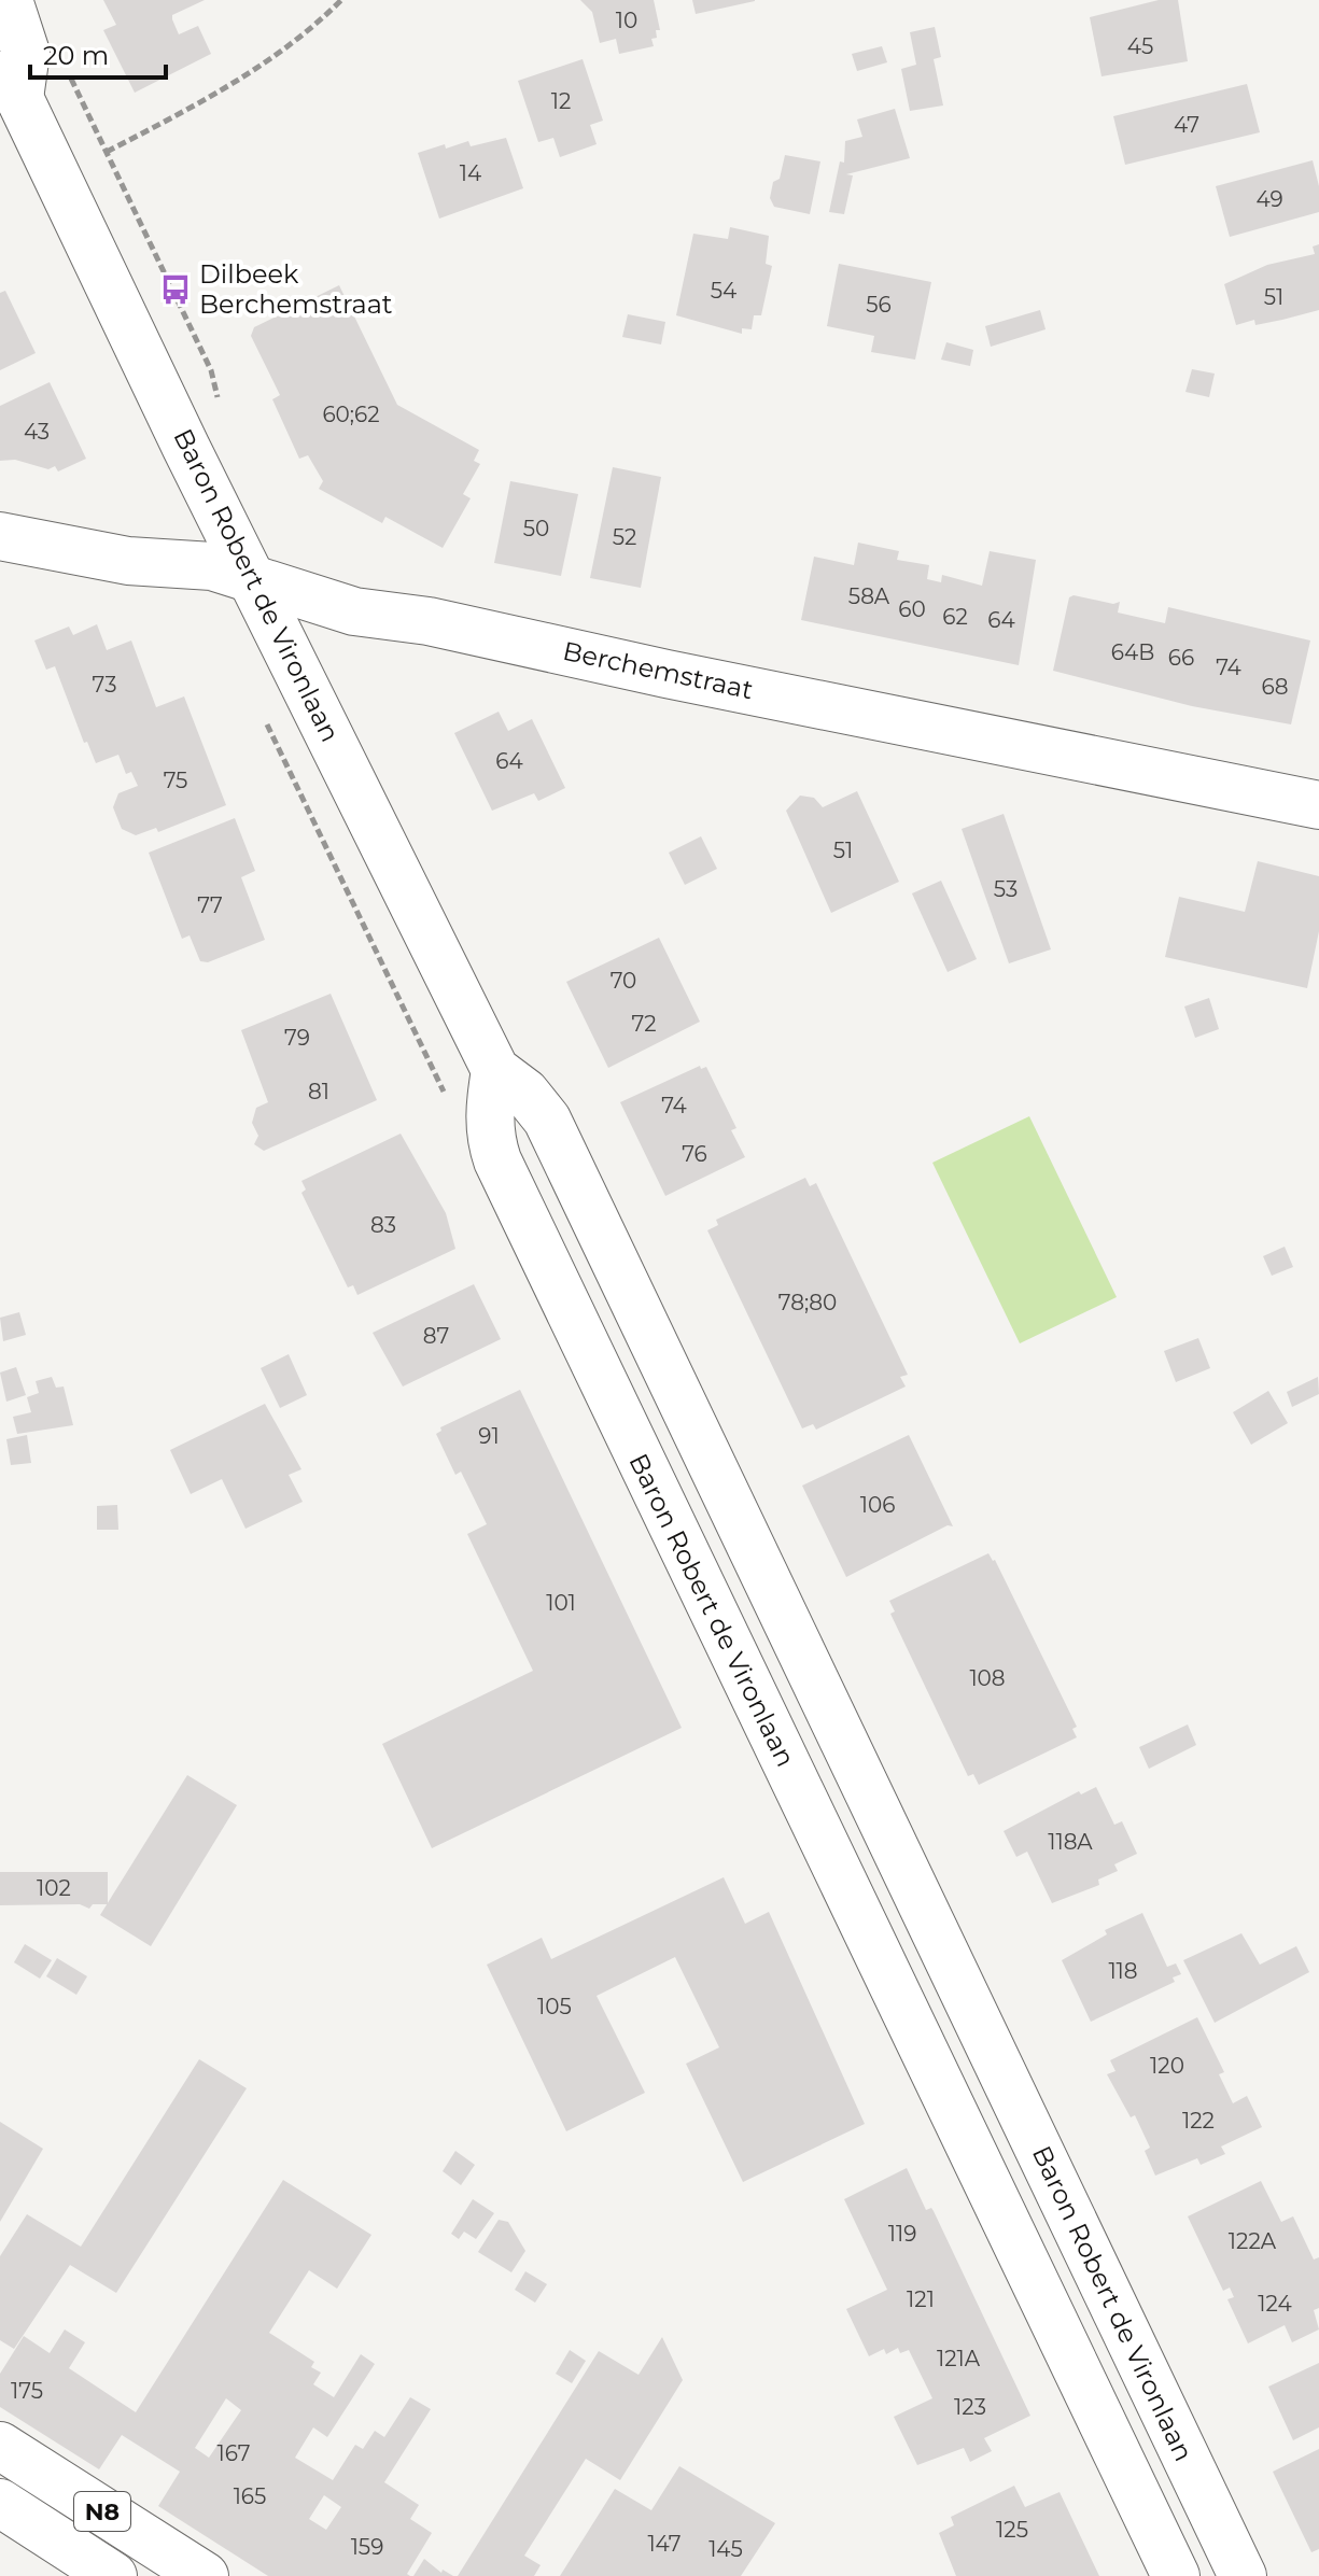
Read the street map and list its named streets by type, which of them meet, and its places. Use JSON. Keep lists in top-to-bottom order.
{
  "streets": {
    "street": ["Baron Robert de Vironlaan", "Berchemstraat", "N8"]
  },
  "crossings": [
    ["Baron Robert de Vironlaan", "Berchemstraat"]
  ],
  "places": {
    "bus stop": ["Dilbeek Berchemstraat"]
  },
  "house_numbers": [
    "10",
    "45",
    "12",
    "47",
    "14",
    "49",
    "54",
    "51",
    "56",
    "60;62",
    "43",
    "50",
    "52",
    "58A",
    "60",
    "62",
    "64",
    "64B",
    "66",
    "74",
    "73",
    "68",
    "64",
    "75",
    "51",
    "53",
    "77",
    "70",
    "72",
    "79",
    "81",
    "74",
    "76",
    "83",
    "78;80",
    "87",
    "91",
    "106",
    "101",
    "108",
    "118A",
    "102",
    "118",
    "105",
    "120",
    "122",
    "119",
    "122A",
    "121",
    "124",
    "121A",
    "175",
    "123",
    "167",
    "165",
    "125",
    "147",
    "159",
    "145"
  ],
  "scale_bar": "20 m"
}
